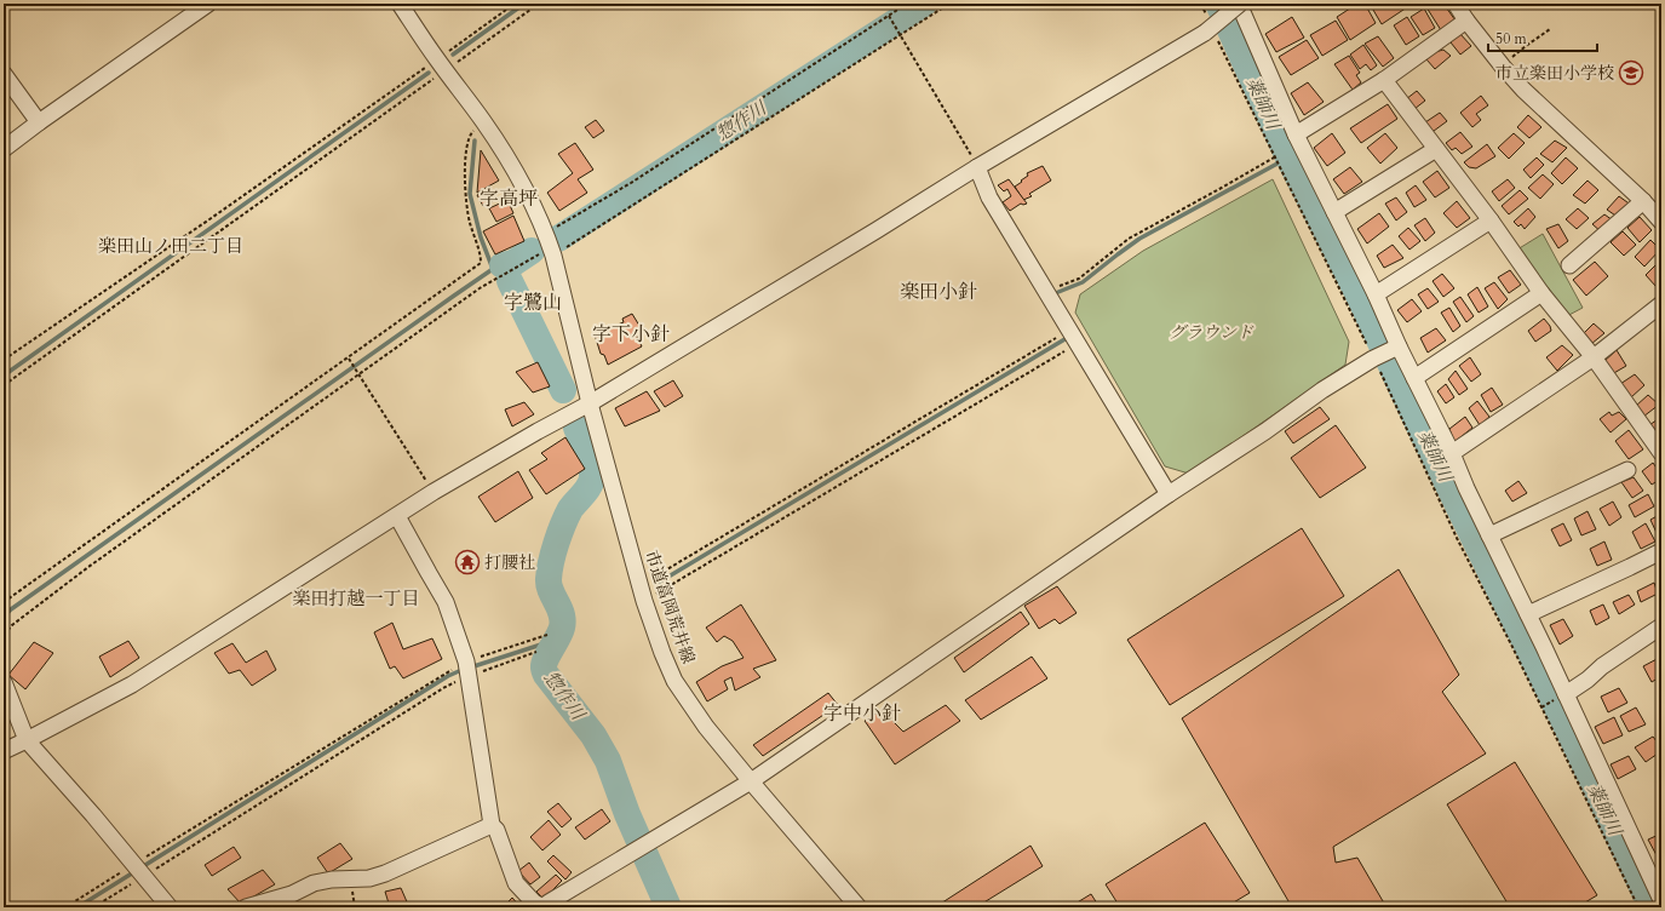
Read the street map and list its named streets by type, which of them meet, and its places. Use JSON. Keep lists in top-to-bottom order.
{
  "streets": {
    "street": ["市道富岡荒井線"]
  },
  "districts": [
    "字高坪",
    "楽田山ノ田二丁目",
    "楽田小針",
    "字鷺山",
    "字下小針",
    "楽田打越一丁目",
    "字中小針"
  ],
  "water": ["薬師川", "惣作川"],
  "parks": ["グラウンド"],
  "places": {
    "school or university": ["市立楽田小学校"],
    "temple": ["打腰社"]
  },
  "scale_bar": "50 m"
}
